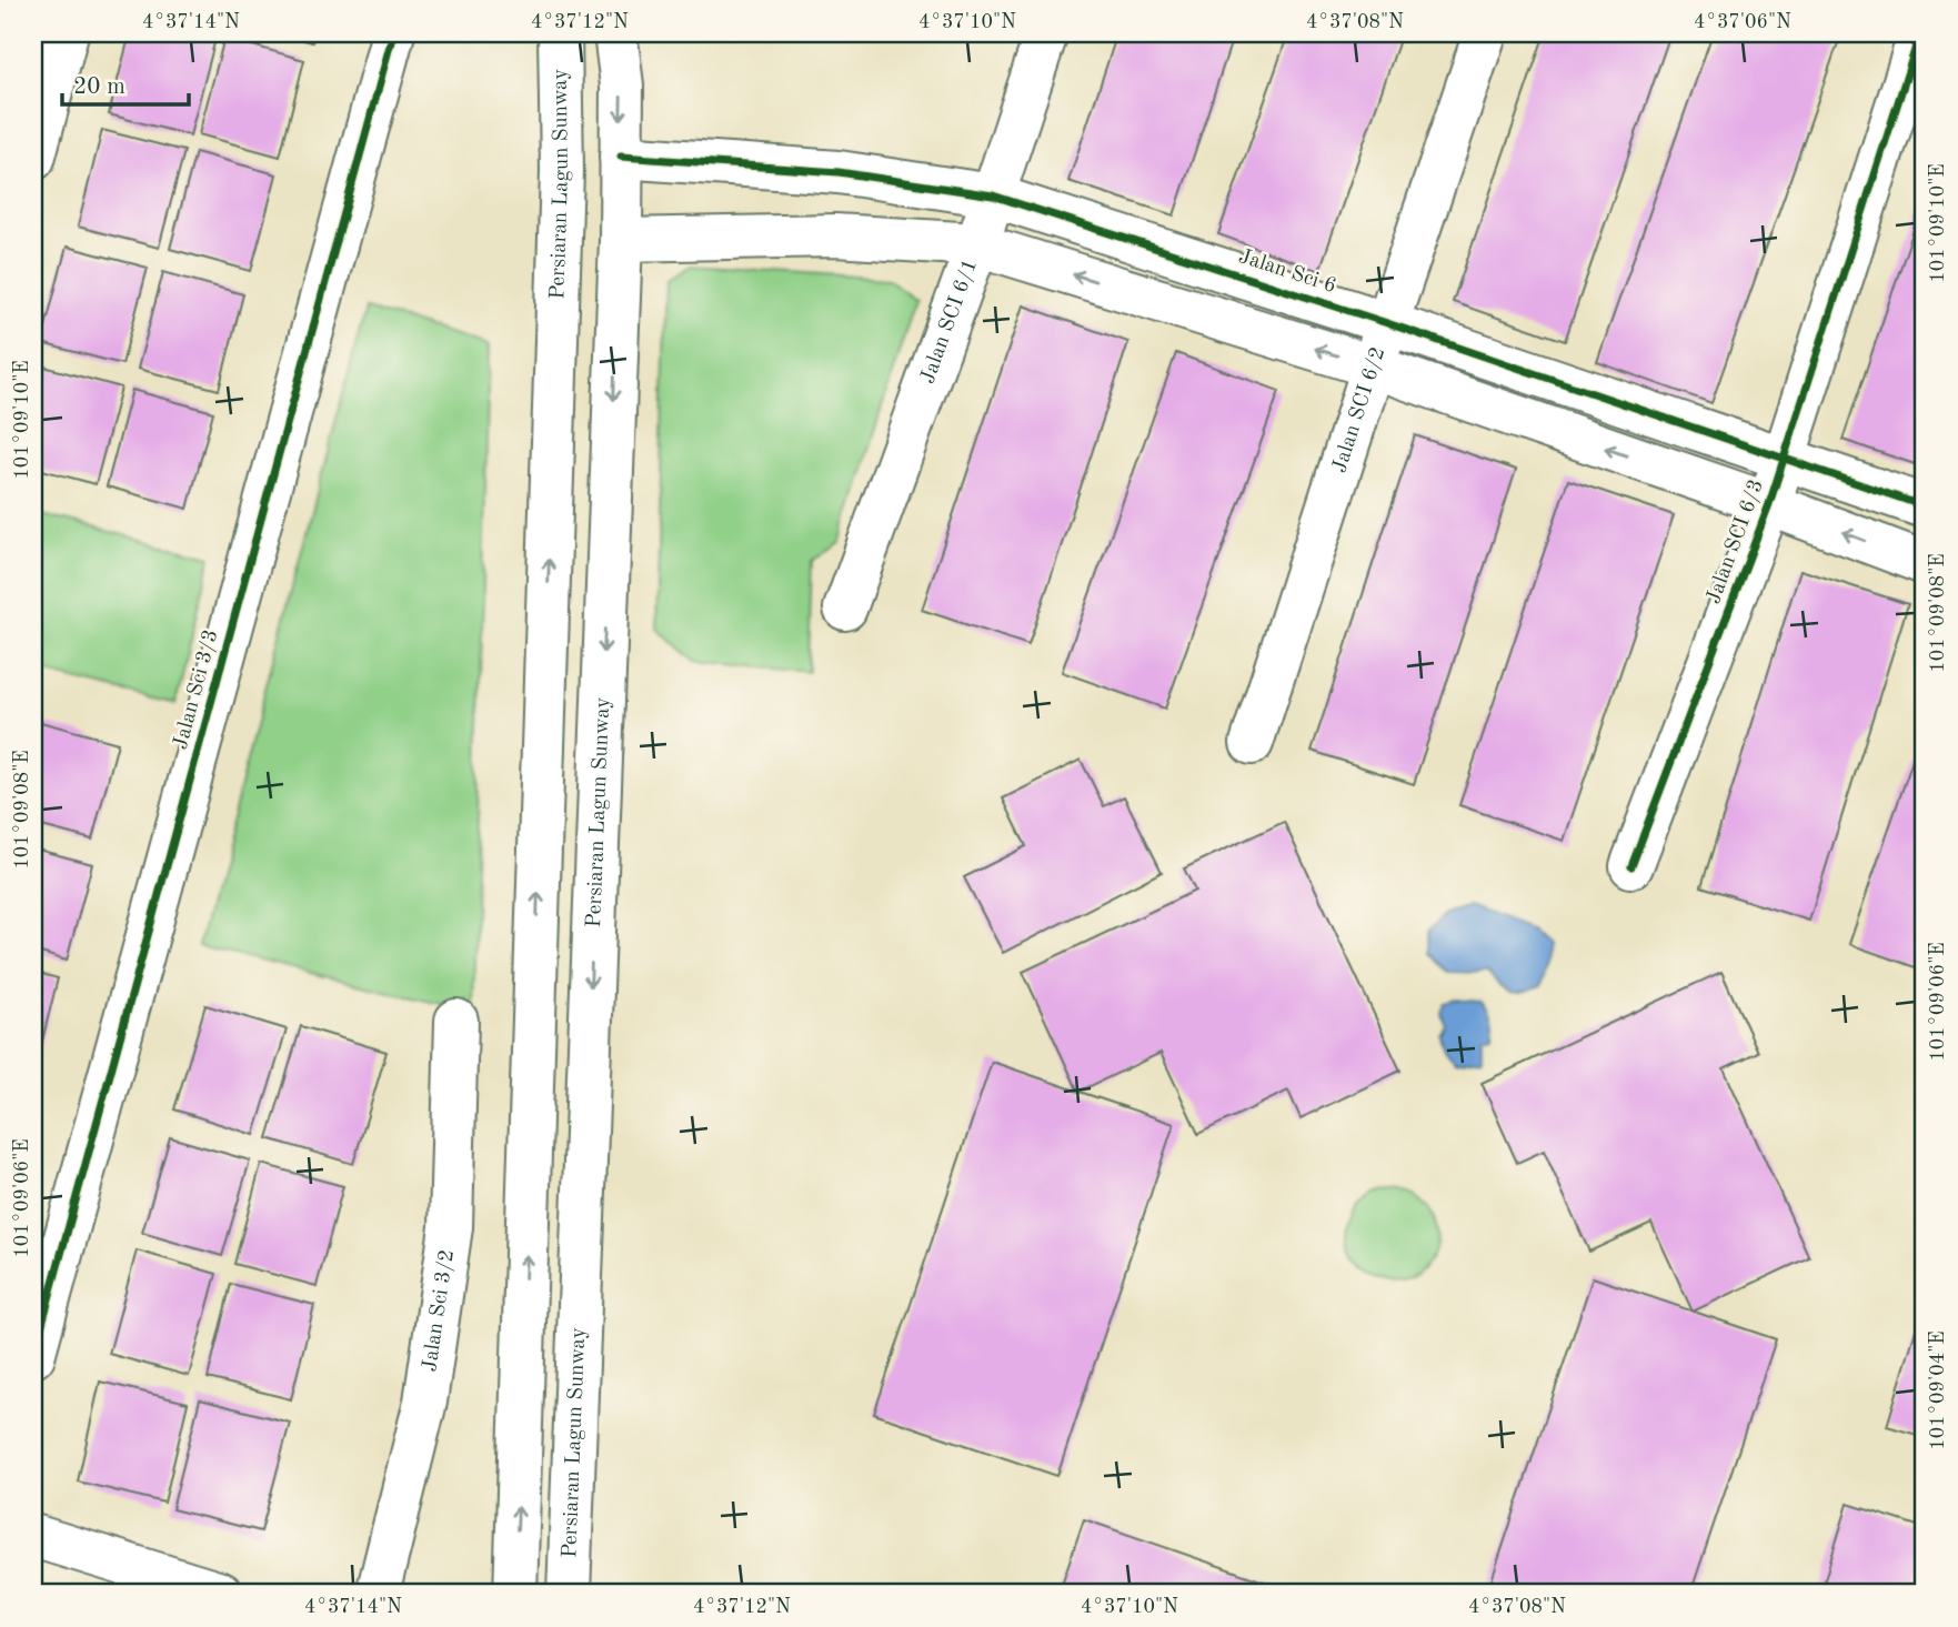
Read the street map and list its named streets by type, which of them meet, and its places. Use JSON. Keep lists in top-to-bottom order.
{
  "streets": {
    "street": [
      "Persiaran Lagun Sunway",
      "Jalan Sci 6",
      "Jalan SCI 6/1",
      "Jalan SCI 6/2",
      "Jalan SCI 6/3",
      "Jalan Sci 3/3",
      "Jalan Sci 3/2"
    ]
  },
  "crossings": [
    ["Persiaran Lagun Sunway", "Jalan Sci 6"],
    ["Jalan Sci 6", "Jalan SCI 6/1"],
    ["Jalan Sci 6", "Jalan SCI 6/2"],
    ["Jalan Sci 6", "Jalan SCI 6/3"]
  ],
  "scale_bar": "20 m",
  "coordinates": [
    "4°37'14\"N",
    "4°37'12\"N",
    "4°37'10\"N",
    "4°37'08\"N",
    "4°37'06\"N",
    "101°09'10\"E",
    "101°09'08\"E",
    "101°09'06\"E",
    "101°09'04\"E"
  ]
}
